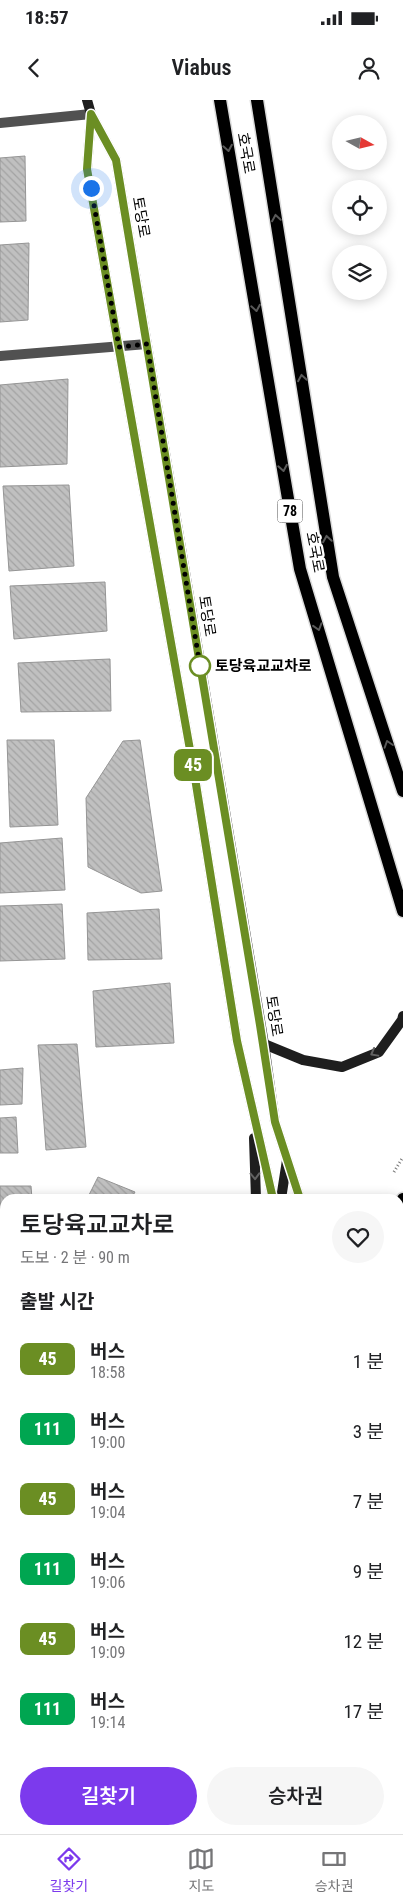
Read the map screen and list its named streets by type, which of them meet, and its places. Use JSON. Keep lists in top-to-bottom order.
{
  "streets": {
    "main road": ["호국로", "토당로", "78"]
  },
  "places": ["토당육교교차로"],
  "lines": ["bus line 45"],
  "north": "right",
  "page": {
    "status": "18:57",
    "header": "Viabus",
    "on_map": "45",
    "heading": [
      ["토당육교교차로", "도보 · 2 분 · 90 m"],
      "출발 시간"
    ],
    "list": [
      {
        "mark": "45",
        "name": "버스",
        "note": "18:58",
        "value": "1 분"
      },
      {
        "mark": "111",
        "name": "버스",
        "note": "19:00",
        "value": "3 분"
      },
      {
        "mark": "45",
        "name": "버스",
        "note": "19:04",
        "value": "7 분"
      },
      {
        "mark": "111",
        "name": "버스",
        "note": "19:06",
        "value": "9 분"
      },
      {
        "mark": "45",
        "name": "버스",
        "note": "19:09",
        "value": "12 분"
      },
      {
        "mark": "111",
        "name": "버스",
        "note": "19:14",
        "value": "17 분"
      }
    ],
    "buttons": ["길찾기", "승차권"],
    "tabs": ["길찾기", "지도", "승차권"]
  }
}
